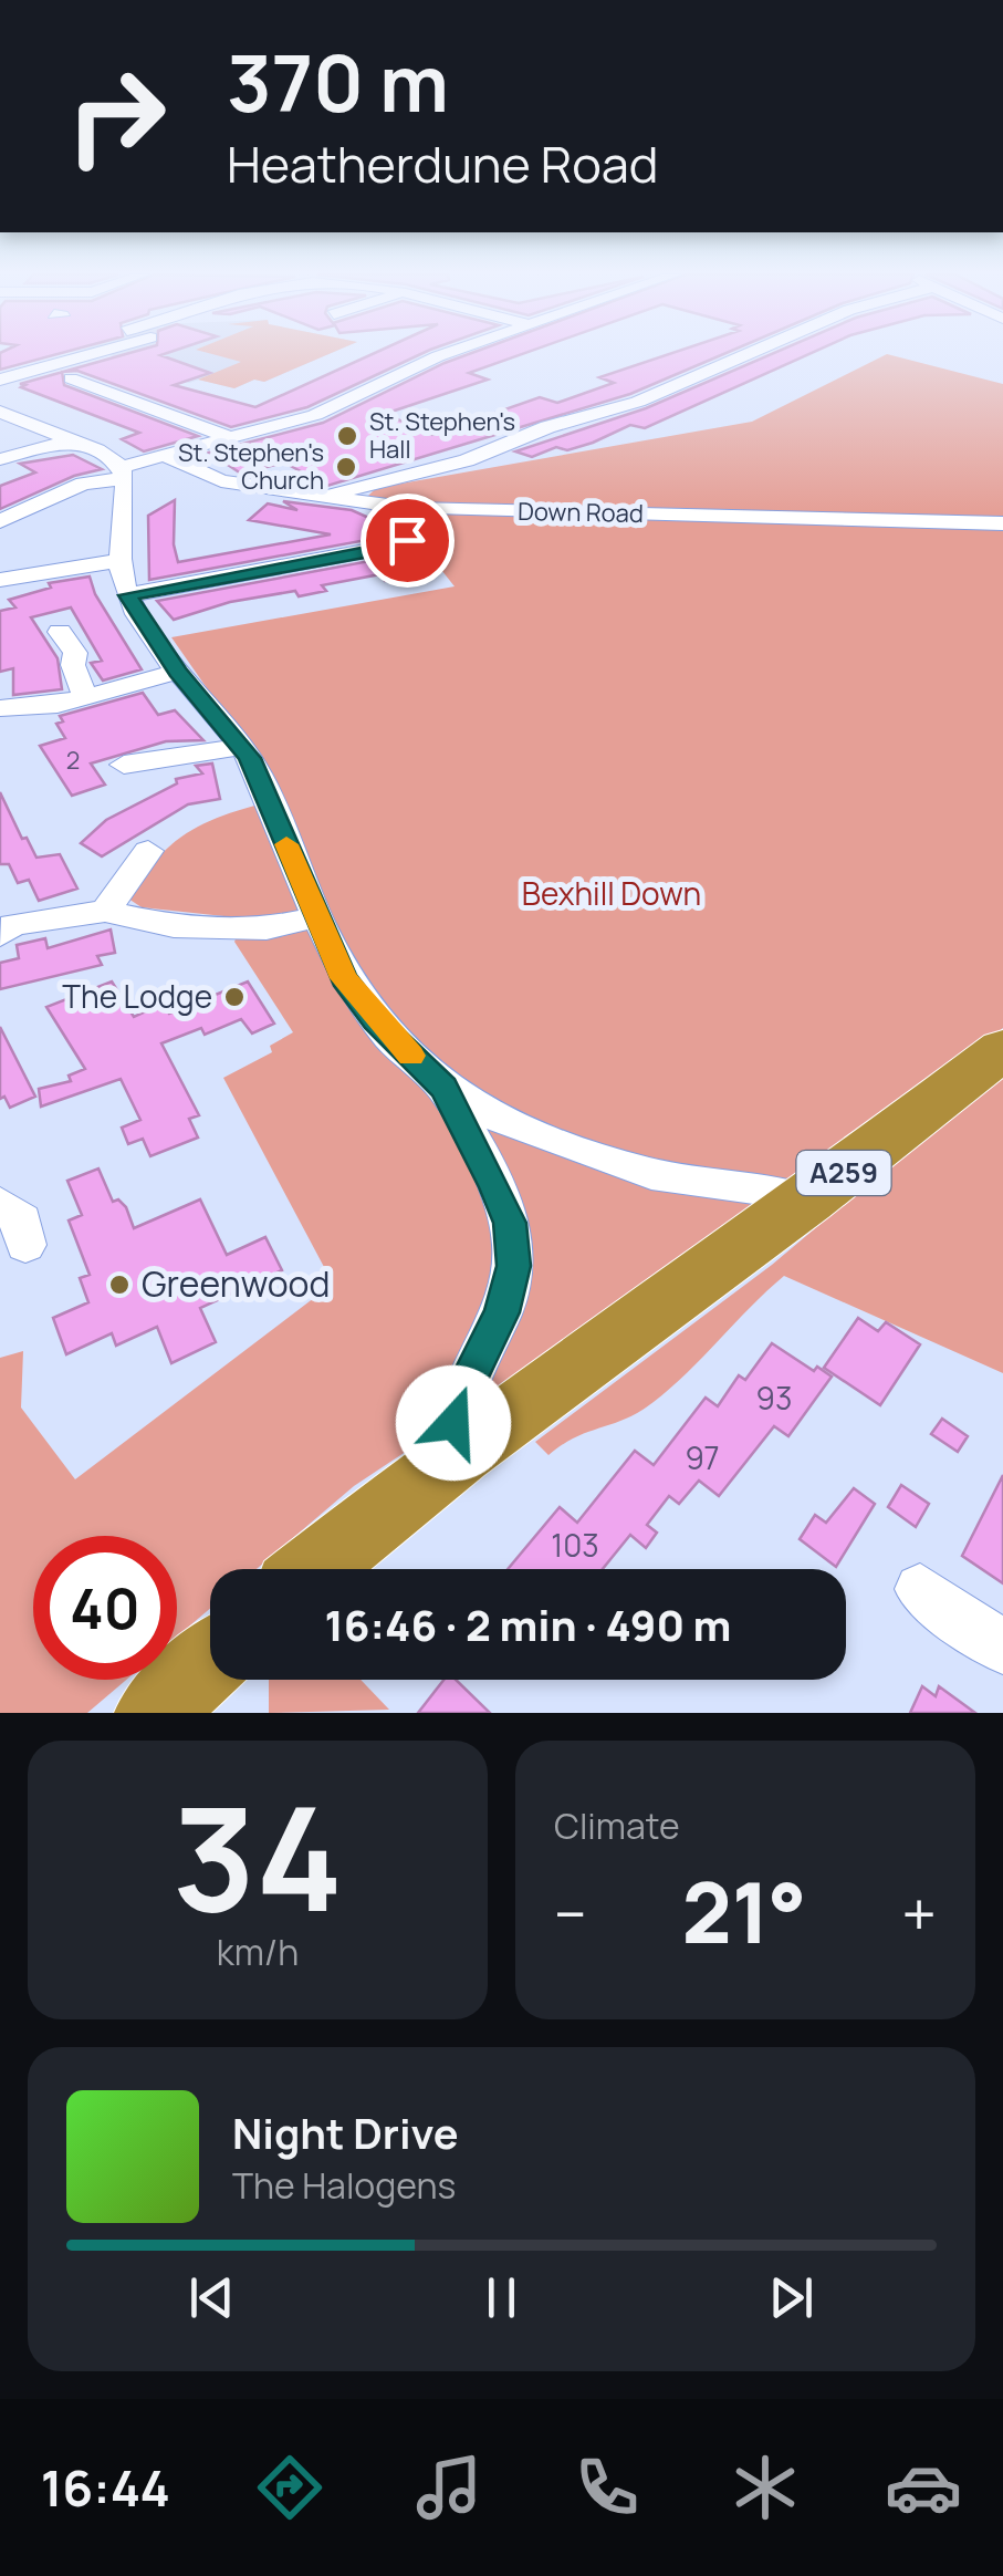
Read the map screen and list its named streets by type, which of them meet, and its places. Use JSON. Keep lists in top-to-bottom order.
{
  "streets": {
    "highway": ["A259"],
    "street": ["Down Road"]
  },
  "parks": ["Bexhill Down"],
  "places": [
    "St. Stephen's Hall",
    "St. Stephen's Church",
    "The Lodge",
    "Greenwood"
  ],
  "house_numbers": [
    "2",
    "93",
    "97",
    "103"
  ],
  "page": {
    "turn": ["370 m", "Heatherdune Road"],
    "limit": "40",
    "trip": "16:46 · 2 min · 490 m",
    "tile": [
      ["34", "km/h"],
      "Climate"
    ],
    "heat": ["−", "21°", "+"],
    "song": ["Night Drive", "The Halogens"],
    "tabs": "16:44"
  }
}
